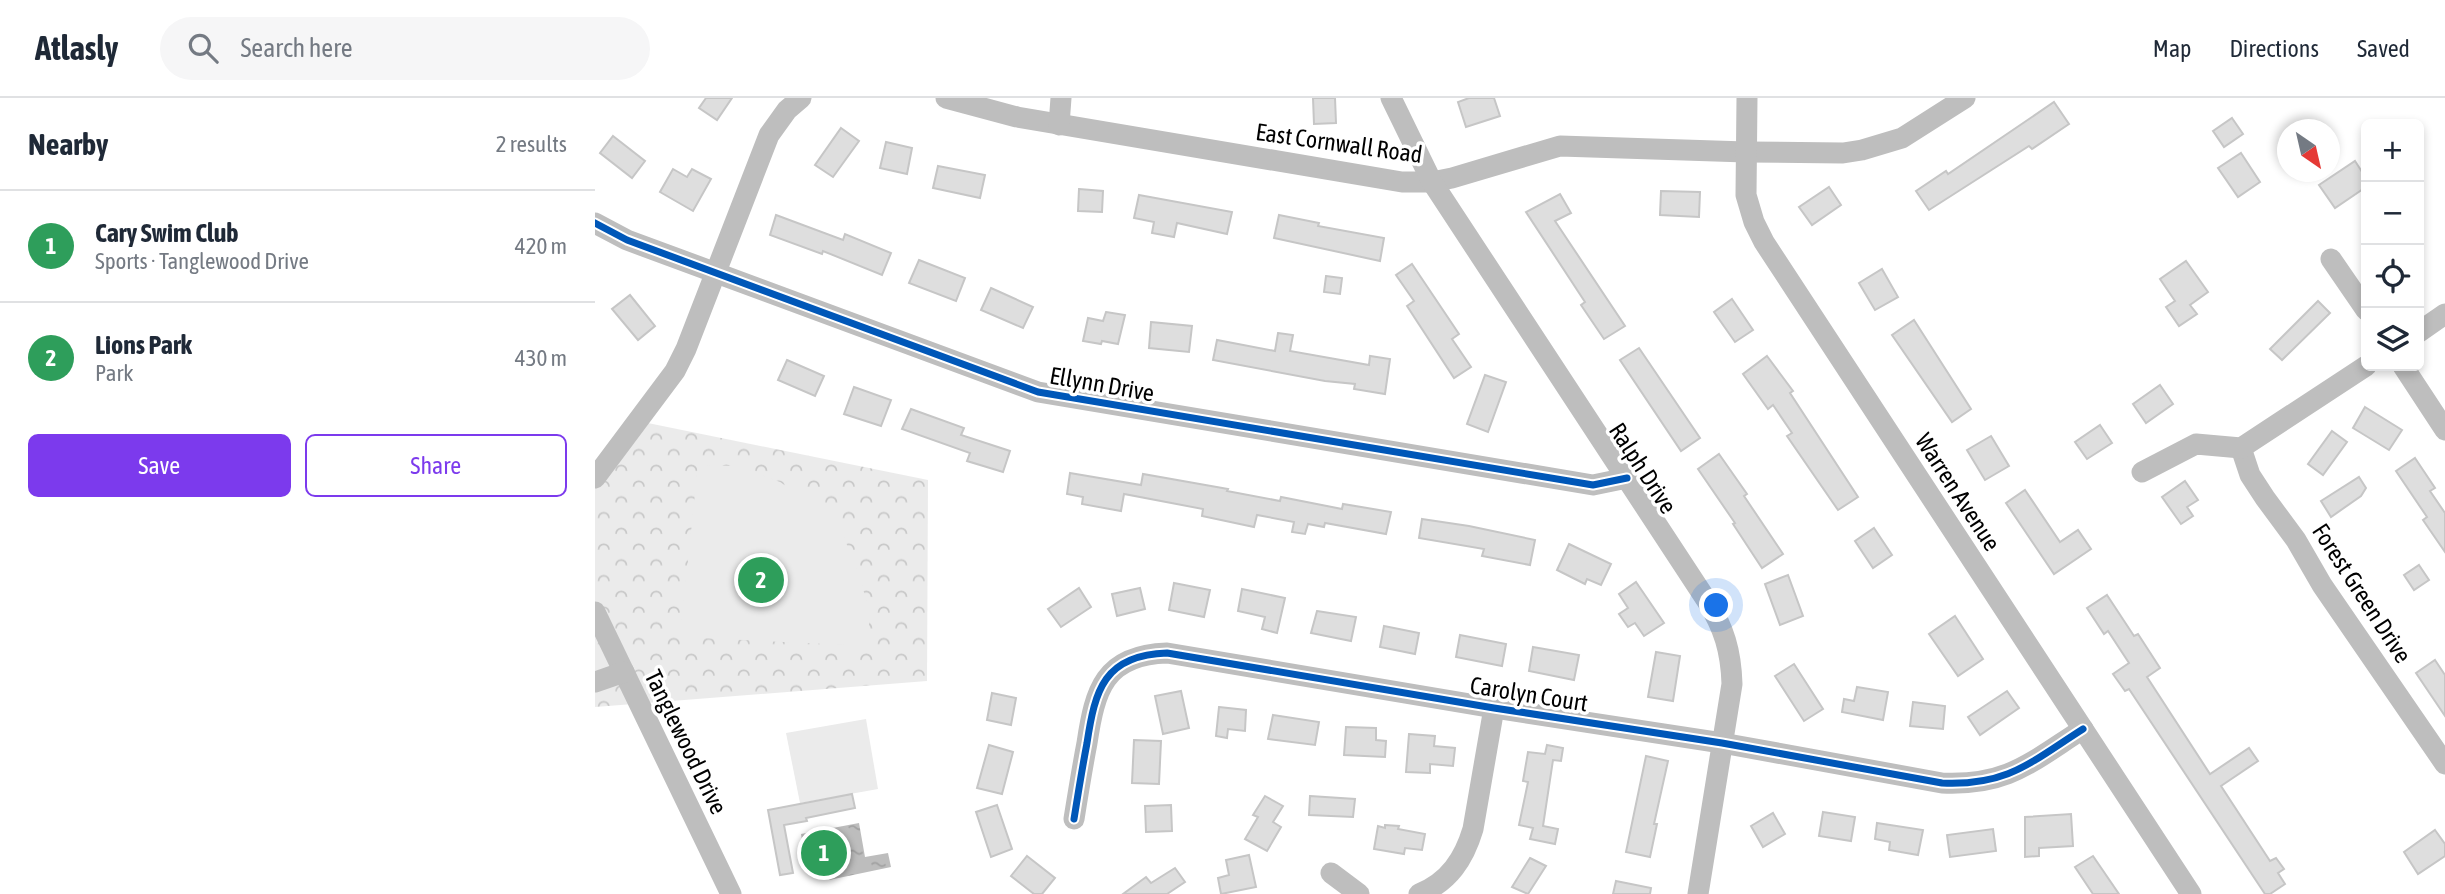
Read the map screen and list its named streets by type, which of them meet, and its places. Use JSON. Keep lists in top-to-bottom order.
{
  "streets": {
    "street": [
      "East Cornwall Road",
      "Ellynn Drive",
      "Ralph Drive",
      "Warren Avenue",
      "Forest Green Drive",
      "Carolyn Court",
      "Tanglewood Drive"
    ]
  },
  "crossings": [
    ["East Cornwall Road", "Ralph Drive"],
    ["East Cornwall Road", "Warren Avenue"],
    ["Ellynn Drive", "Ralph Drive"],
    ["Ralph Drive", "Carolyn Court"],
    ["Warren Avenue", "Carolyn Court"]
  ],
  "north": "bottom right",
  "page": {
    "header": "Atlasly",
    "search": "Search here",
    "nav": ["Map", "Directions", "Saved"],
    "heading": ["Nearby", "2 results"],
    "map_buttons": ["+", "−"],
    "list": [
      {
        "mark": "1",
        "name": "Cary Swim Club",
        "note": "Sports · Tanglewood Drive",
        "value": "420 m"
      },
      {
        "mark": "2",
        "name": "Lions Park",
        "note": "Park",
        "value": "430 m"
      }
    ],
    "buttons": ["Save", "Share"],
    "pins": ["2", "1"]
  }
}
